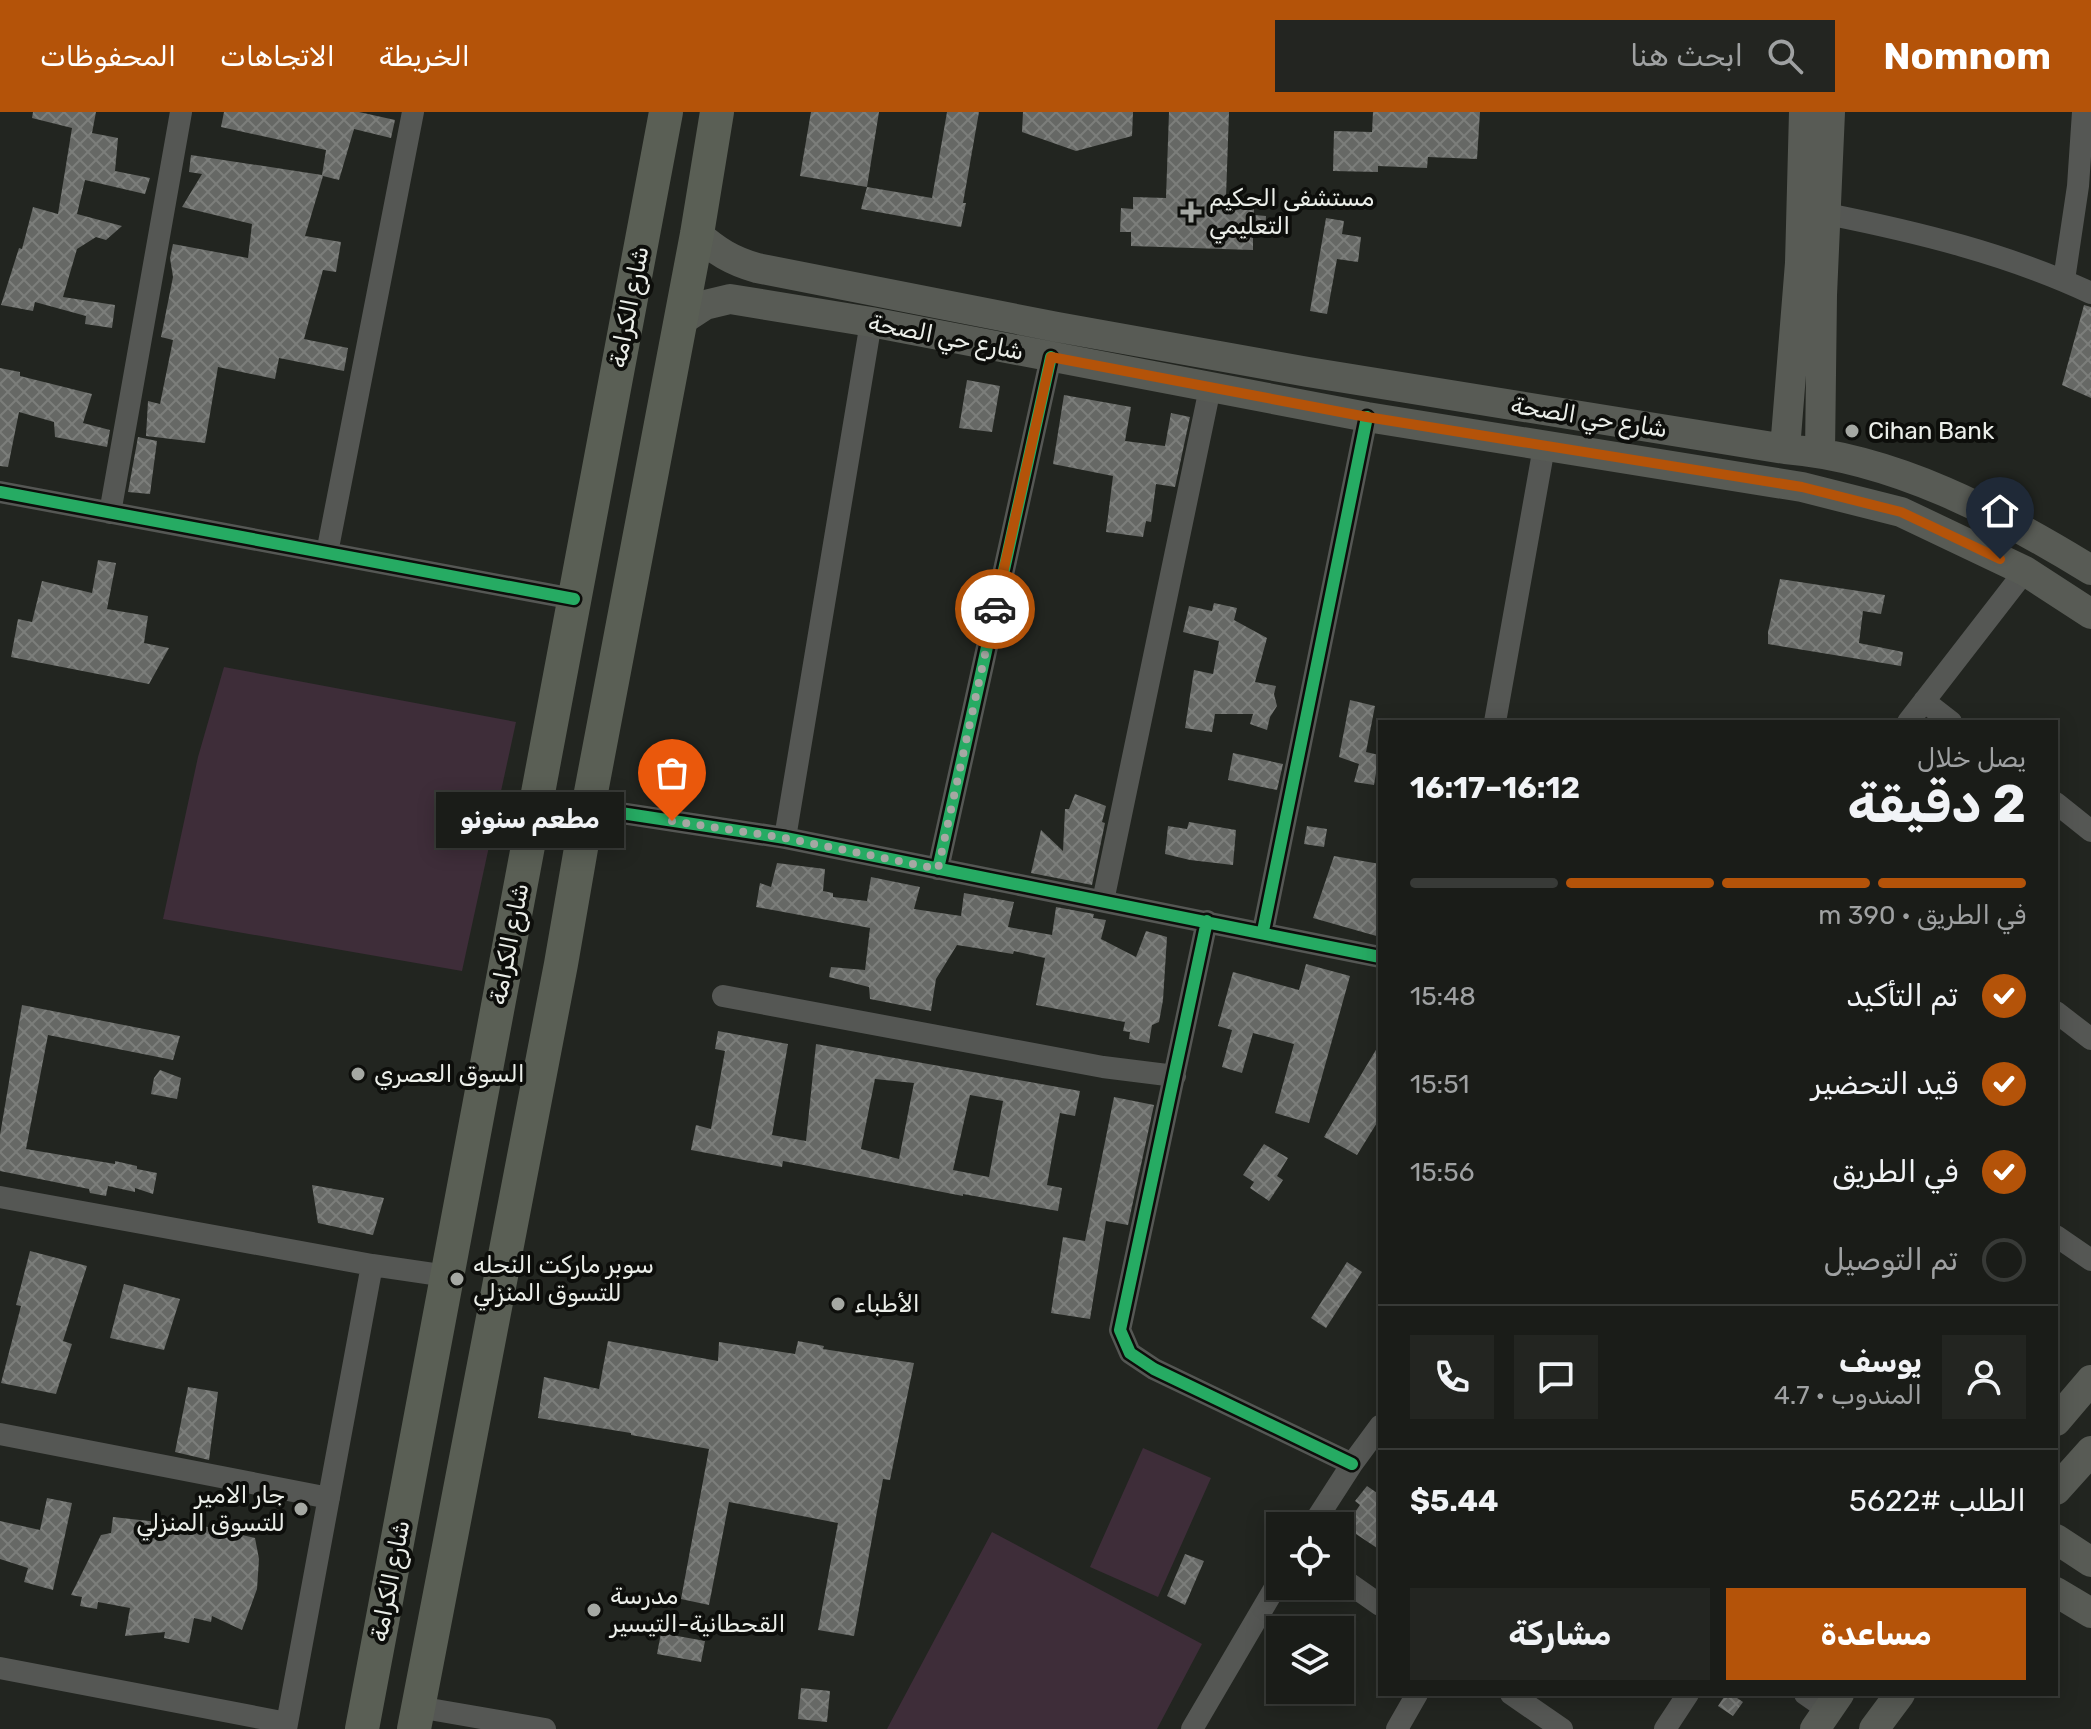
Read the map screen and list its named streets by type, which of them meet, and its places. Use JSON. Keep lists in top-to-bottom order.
{
  "streets": {
    "main road": ["شارع الكرامة", "شارع حي الصحة"]
  },
  "places": {
    "health": ["مستشفى الحكيم التعليمي"],
    "other": [
      "Cihan Bank",
      "مطعم سنونو",
      "السوق العصري",
      "سوبر ماركت النحله للتسوق المنزلي",
      "الأطباء",
      "جار الامير للتسوق المنزلي",
      "مدرسة القحطانية-التيسير"
    ]
  },
  "page": {
    "header": "Nomnom",
    "search": "ابحث هنا",
    "nav": ["الخريطة", "الاتجاهات", "المحفوظات"],
    "heading": ["2 دقيقة", "يصل خلال", "16:12–16:17"],
    "panel": [
      "يوسف",
      "المندوب · 4.7",
      "الطلب #5622",
      "$5.44"
    ],
    "bubble": "مطعم سنونو",
    "bar": "في الطريق · 390 m",
    "list": [
      ["تم التأكيد", "15:48"],
      ["قيد التحضير", "15:51"],
      ["في الطريق", "15:56"],
      "تم التوصيل"
    ],
    "buttons": ["مساعدة", "مشاركة"]
  }
}
